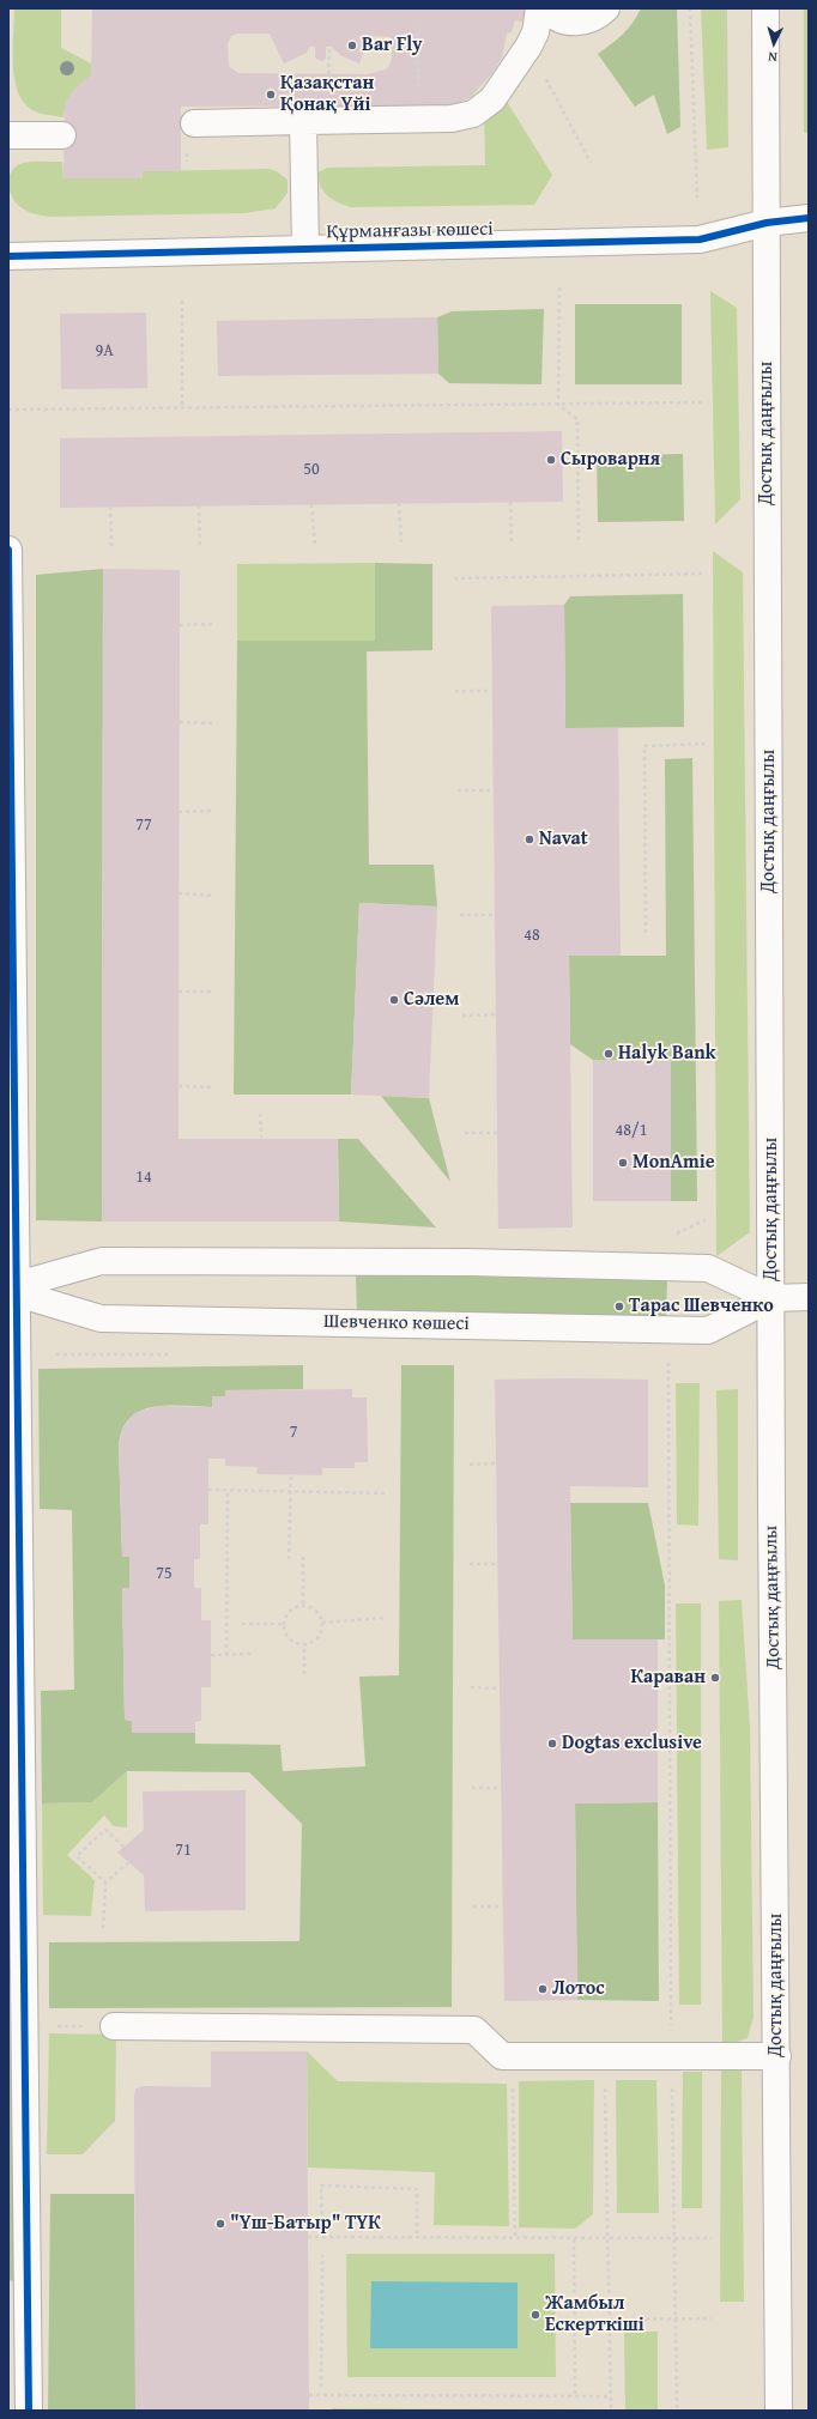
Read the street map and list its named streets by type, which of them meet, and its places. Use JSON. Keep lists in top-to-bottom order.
{
  "streets": {
    "street": ["Құрманғазы көшесі", "Достық даңғылы", "Шевченко көшесі"]
  },
  "crossings": [
    ["Құрманғазы көшесі", "Достық даңғылы"],
    ["Достық даңғылы", "Шевченко көшесі"]
  ],
  "places": [
    "Bar Fly",
    "Қазақстан Қонақ Үйі",
    "Сыроварня",
    "Navat",
    "Сәлем",
    "Halyk Bank",
    "MonAmie",
    "Тарас Шевченко",
    "Караван",
    "Dogtas exclusive",
    "Лотос",
    "\"Үш-Батыр\" ТҮК",
    "Жамбыл Ескерткіші"
  ],
  "house_numbers": [
    "9А",
    "50",
    "77",
    "48",
    "48/1",
    "14",
    "7",
    "75",
    "71"
  ],
  "north": "bottom"
}
